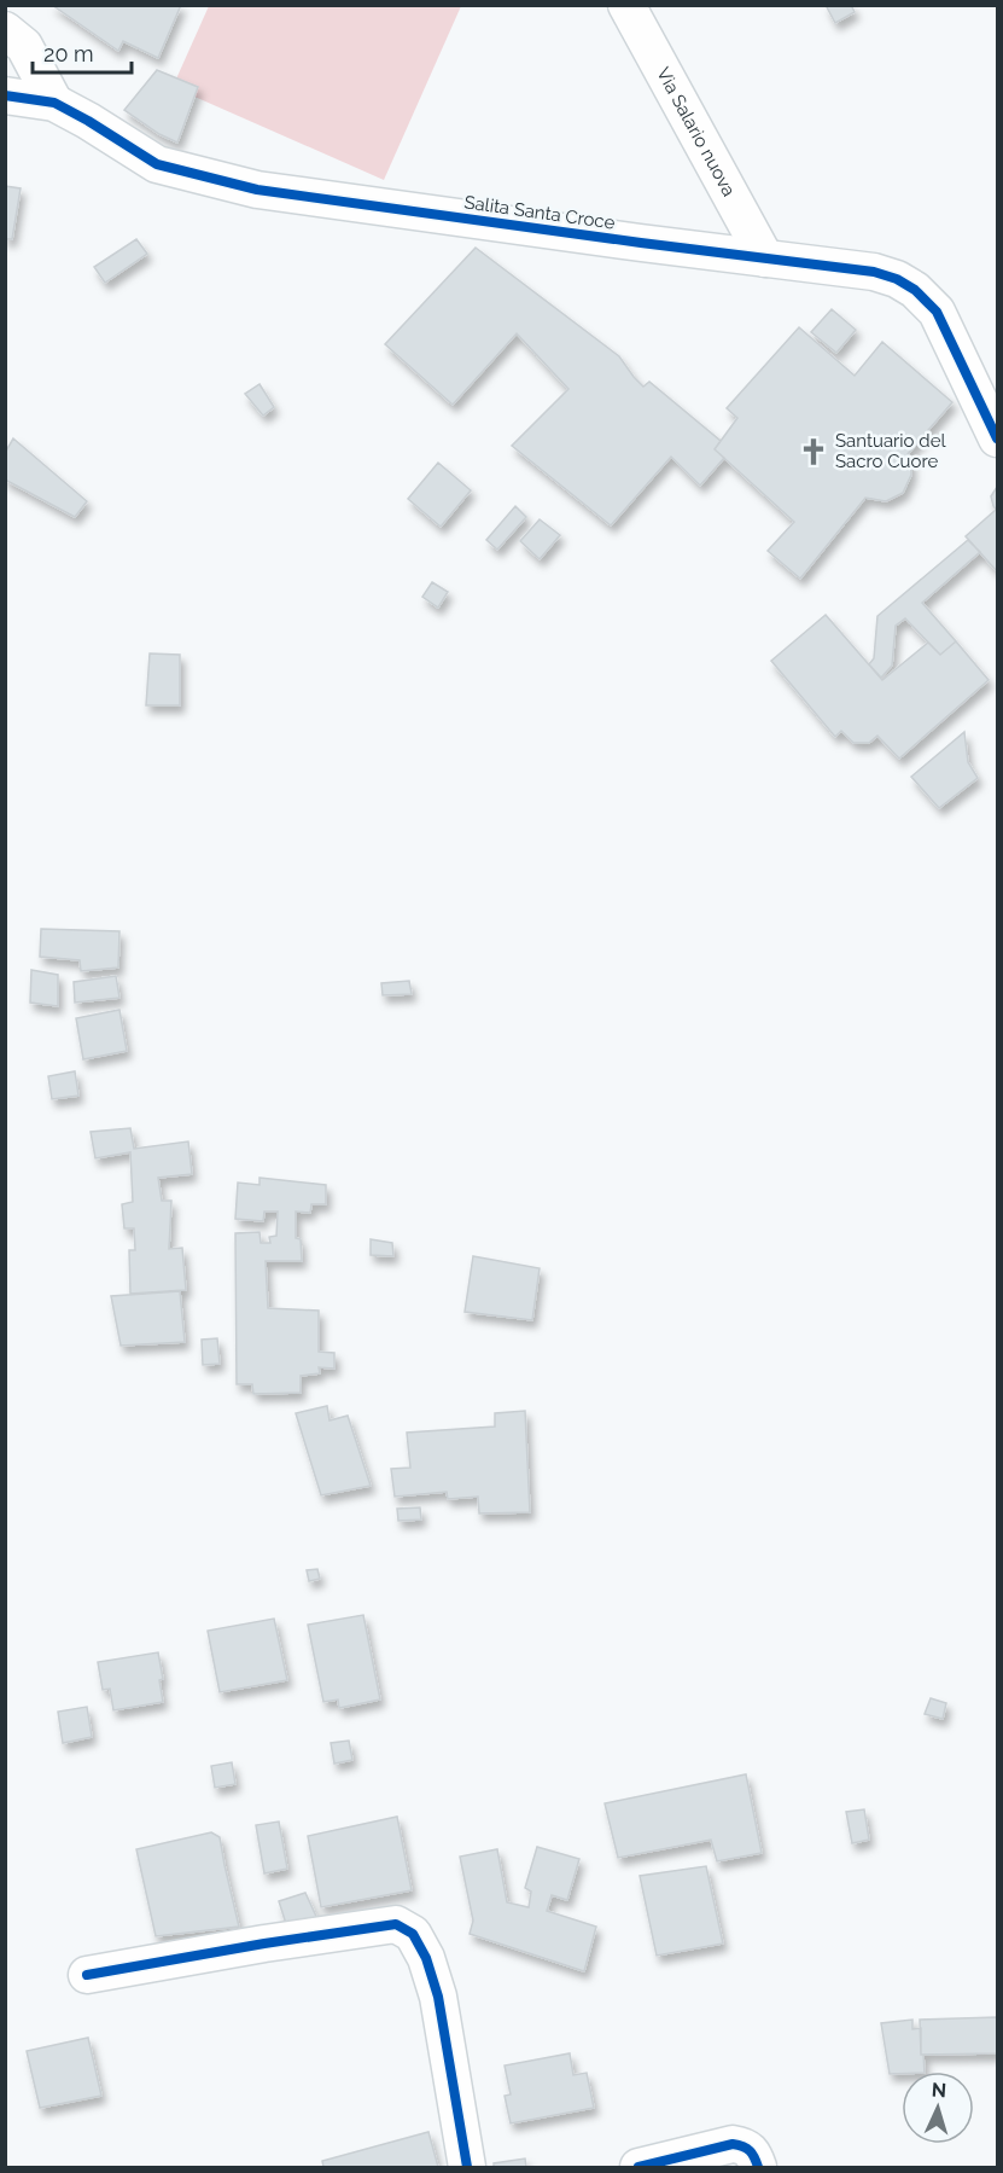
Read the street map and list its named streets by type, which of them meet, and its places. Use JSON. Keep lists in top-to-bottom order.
{
  "streets": {
    "street": ["Via Salario nuova", "Salita Santa Croce"]
  },
  "crossings": [
    ["Via Salario nuova", "Salita Santa Croce"]
  ],
  "places": {
    "church": ["Santuario del Sacro Cuore"]
  },
  "scale_bar": "20 m",
  "north": "top"
}
